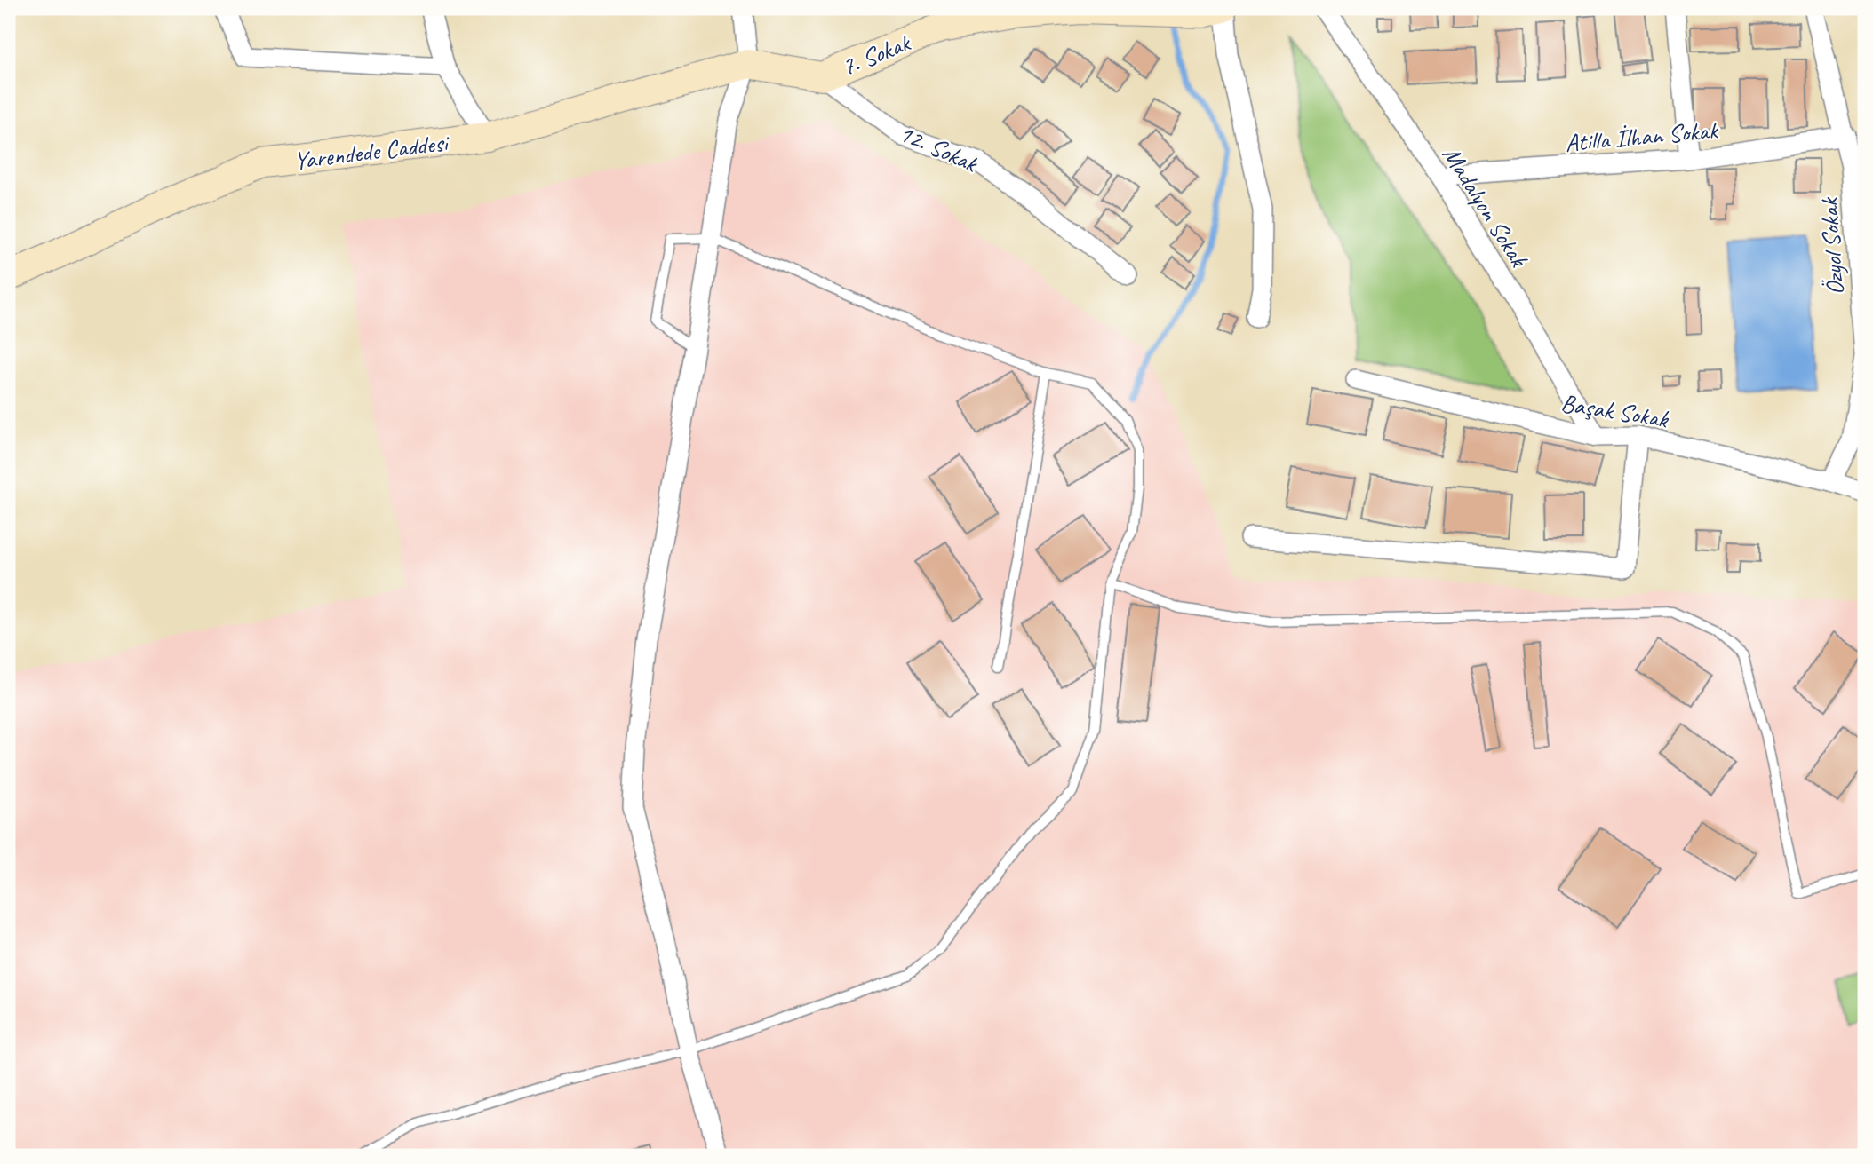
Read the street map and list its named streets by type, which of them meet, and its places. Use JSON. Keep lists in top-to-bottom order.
{
  "streets": {
    "main road": ["7. Sokak", "12. Sokak", "Yarendede Caddesi"],
    "street": [
      "Atilla İlhan Sokak",
      "Madalyon Sokak",
      "Özyol Sokak",
      "Başak Sokak"
    ]
  },
  "crossings": [
    ["7. Sokak", "12. Sokak"],
    ["Atilla İlhan Sokak", "Madalyon Sokak"],
    ["Atilla İlhan Sokak", "Özyol Sokak"],
    ["12. Sokak", "Yarendede Caddesi"],
    ["Madalyon Sokak", "Başak Sokak"],
    ["Özyol Sokak", "Başak Sokak"]
  ]
}
